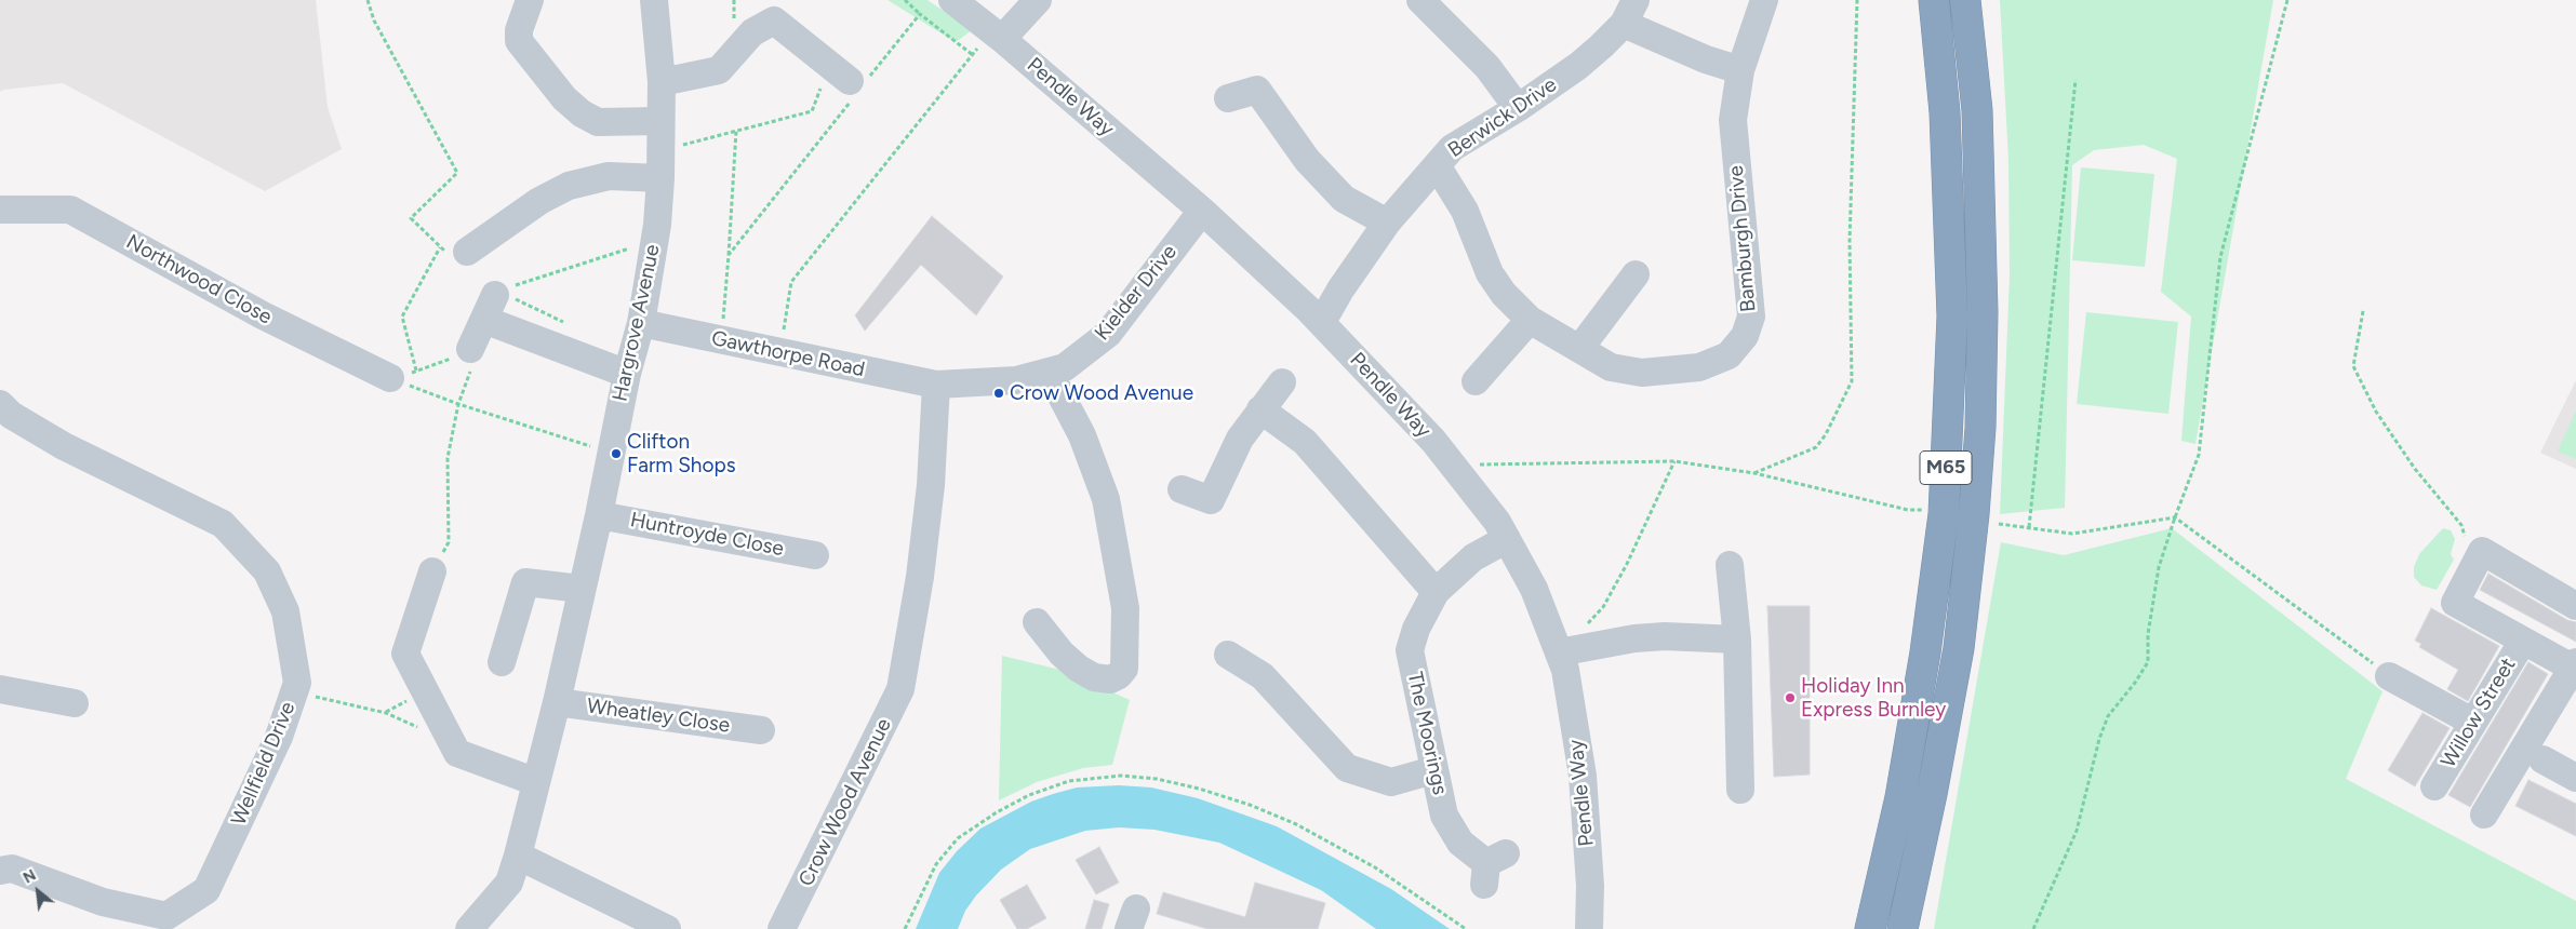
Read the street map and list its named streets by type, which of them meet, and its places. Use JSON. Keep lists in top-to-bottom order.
{
  "streets": {
    "highway": ["M65"],
    "street": [
      "Pendle Way",
      "Berwick Drive",
      "Bamburgh Drive",
      "Northwood Close",
      "Kielder Drive",
      "Hargrove Avenue",
      "Gawthorpe Road",
      "Huntroyde Close",
      "Willow Street",
      "Wheatley Close",
      "The Moorings",
      "Wellfield Drive",
      "Crow Wood Avenue"
    ]
  },
  "crossings": [
    ["Pendle Way", "Berwick Drive"],
    ["Pendle Way", "Kielder Drive"],
    ["Pendle Way", "The Moorings"],
    ["Berwick Drive", "Bamburgh Drive"],
    ["Kielder Drive", "Gawthorpe Road"],
    ["Kielder Drive", "Crow Wood Avenue"],
    ["Hargrove Avenue", "Gawthorpe Road"],
    ["Hargrove Avenue", "Huntroyde Close"],
    ["Hargrove Avenue", "Wheatley Close"],
    ["Gawthorpe Road", "Crow Wood Avenue"]
  ],
  "places": ["Crow Wood Avenue", "Clifton Farm Shops", "Holiday Inn Express Burnley"],
  "north": "top left"
}
